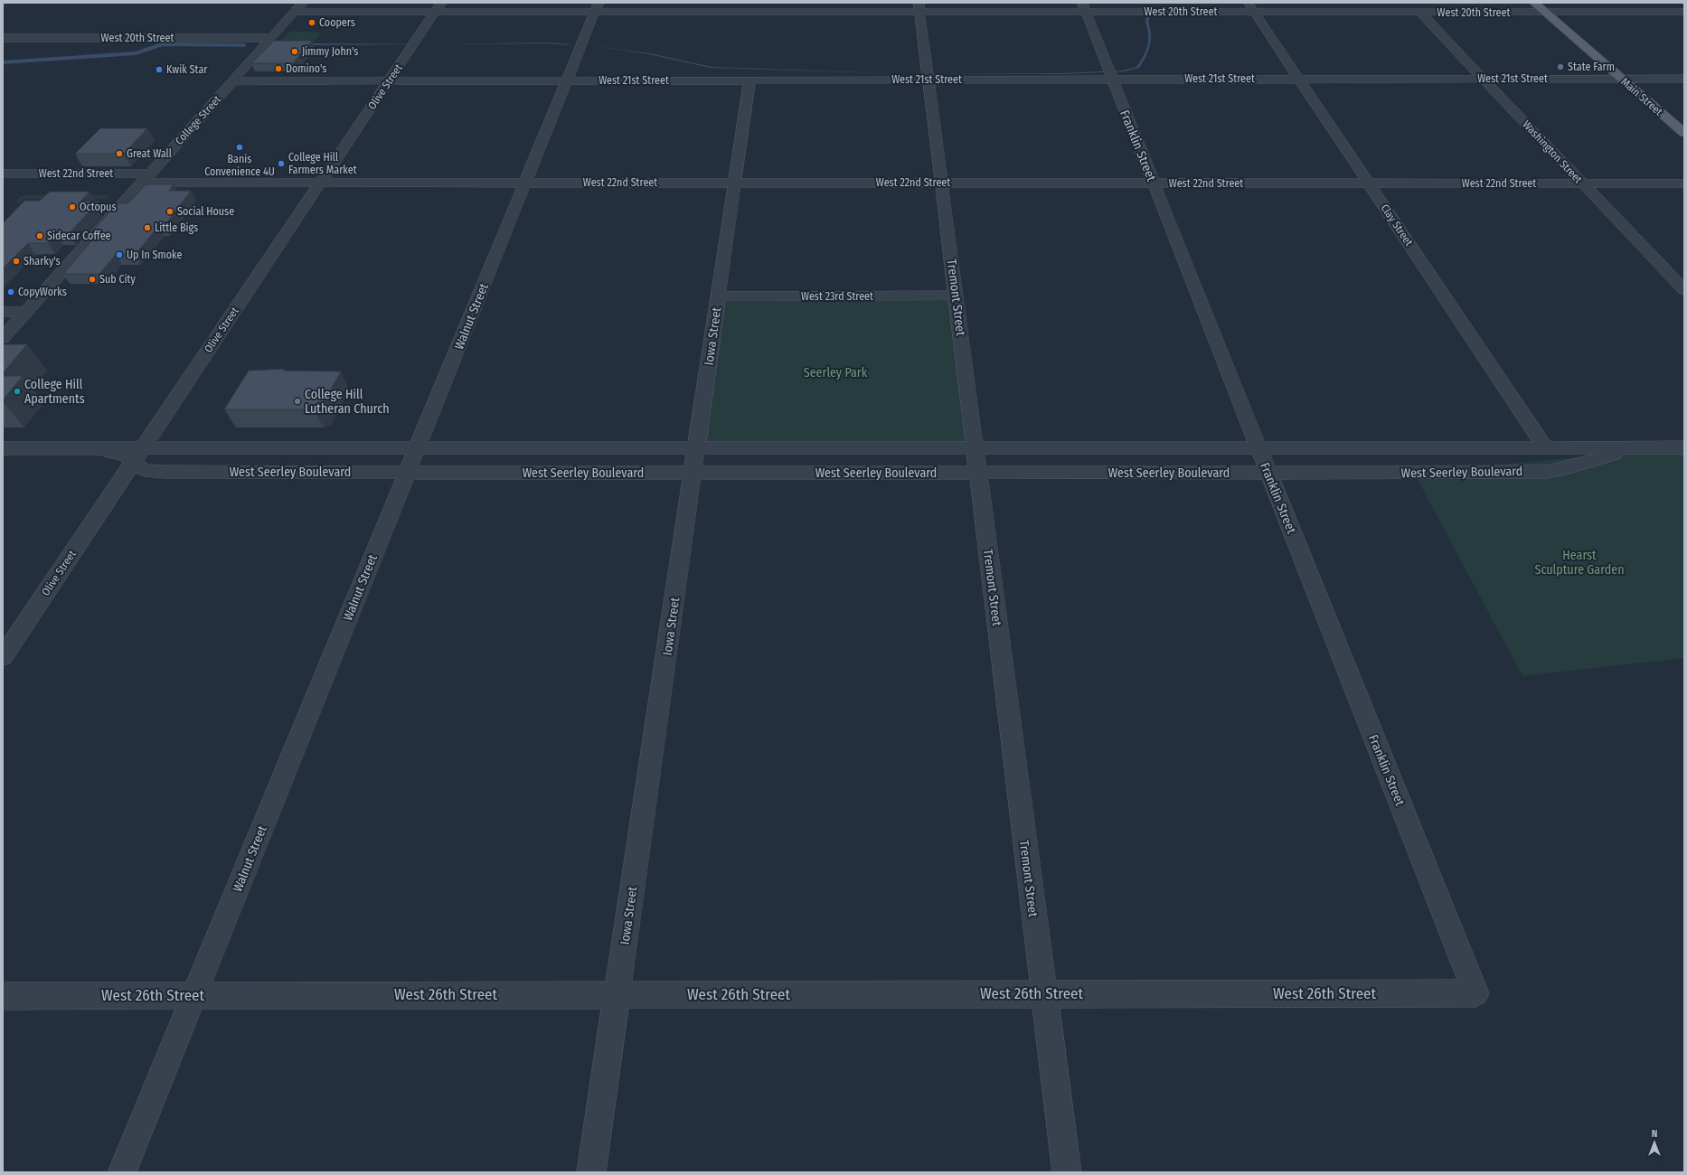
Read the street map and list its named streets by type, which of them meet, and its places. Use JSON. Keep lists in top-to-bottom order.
{
  "streets": {
    "main road": ["Main Street"],
    "street": [
      "West 20th Street",
      "West 21st Street",
      "Olive Street",
      "College Street",
      "Franklin Street",
      "Washington Street",
      "West 22nd Street",
      "Clay Street",
      "West 23rd Street",
      "Tremont Street",
      "Walnut Street",
      "Iowa Street",
      "West Seerley Boulevard",
      "West 26th Street"
    ]
  },
  "crossings": [
    ["West 20th Street", "Olive Street"],
    ["West 20th Street", "Main Street"],
    ["West 20th Street", "College Street"],
    ["West 20th Street", "Franklin Street"],
    ["West 20th Street", "Washington Street"],
    ["West 20th Street", "Clay Street"],
    ["West 20th Street", "Tremont Street"],
    ["West 20th Street", "Walnut Street"],
    ["West 21st Street", "Olive Street"],
    ["West 21st Street", "Main Street"],
    ["West 21st Street", "College Street"],
    ["West 21st Street", "Franklin Street"],
    ["West 21st Street", "Washington Street"],
    ["West 21st Street", "Clay Street"],
    ["West 21st Street", "Tremont Street"],
    ["West 21st Street", "Walnut Street"],
    ["West 21st Street", "Iowa Street"],
    ["Olive Street", "West 22nd Street"],
    ["Olive Street", "West Seerley Boulevard"],
    ["College Street", "West 22nd Street"],
    ["Franklin Street", "West 22nd Street"],
    ["Franklin Street", "West Seerley Boulevard"],
    ["Franklin Street", "West 26th Street"],
    ["Washington Street", "West 22nd Street"],
    ["West 22nd Street", "Clay Street"],
    ["West 22nd Street", "Tremont Street"],
    ["West 22nd Street", "Walnut Street"],
    ["West 22nd Street", "Iowa Street"],
    ["Clay Street", "West Seerley Boulevard"],
    ["West 23rd Street", "Tremont Street"],
    ["West 23rd Street", "Iowa Street"],
    ["Tremont Street", "West Seerley Boulevard"],
    ["Tremont Street", "West 26th Street"],
    ["Walnut Street", "West Seerley Boulevard"],
    ["Walnut Street", "West 26th Street"],
    ["Iowa Street", "West Seerley Boulevard"],
    ["Iowa Street", "West 26th Street"]
  ],
  "parks": ["Seerley Park", "Hearst Sculpture Garden"],
  "places": [
    "Coopers",
    "Jimmy John's",
    "State Farm",
    "Domino's",
    "Kwik Star",
    "Banis Convenience 4U",
    "Great Wall",
    "College Hill Farmers Market",
    "Octopus",
    "Social House",
    "Little Bigs",
    "Sidecar Coffee",
    "Up In Smoke",
    "Sharky's",
    "Sub City",
    "CopyWorks",
    "College Hill Apartments",
    "College Hill Lutheran Church"
  ],
  "north": "top"
}
